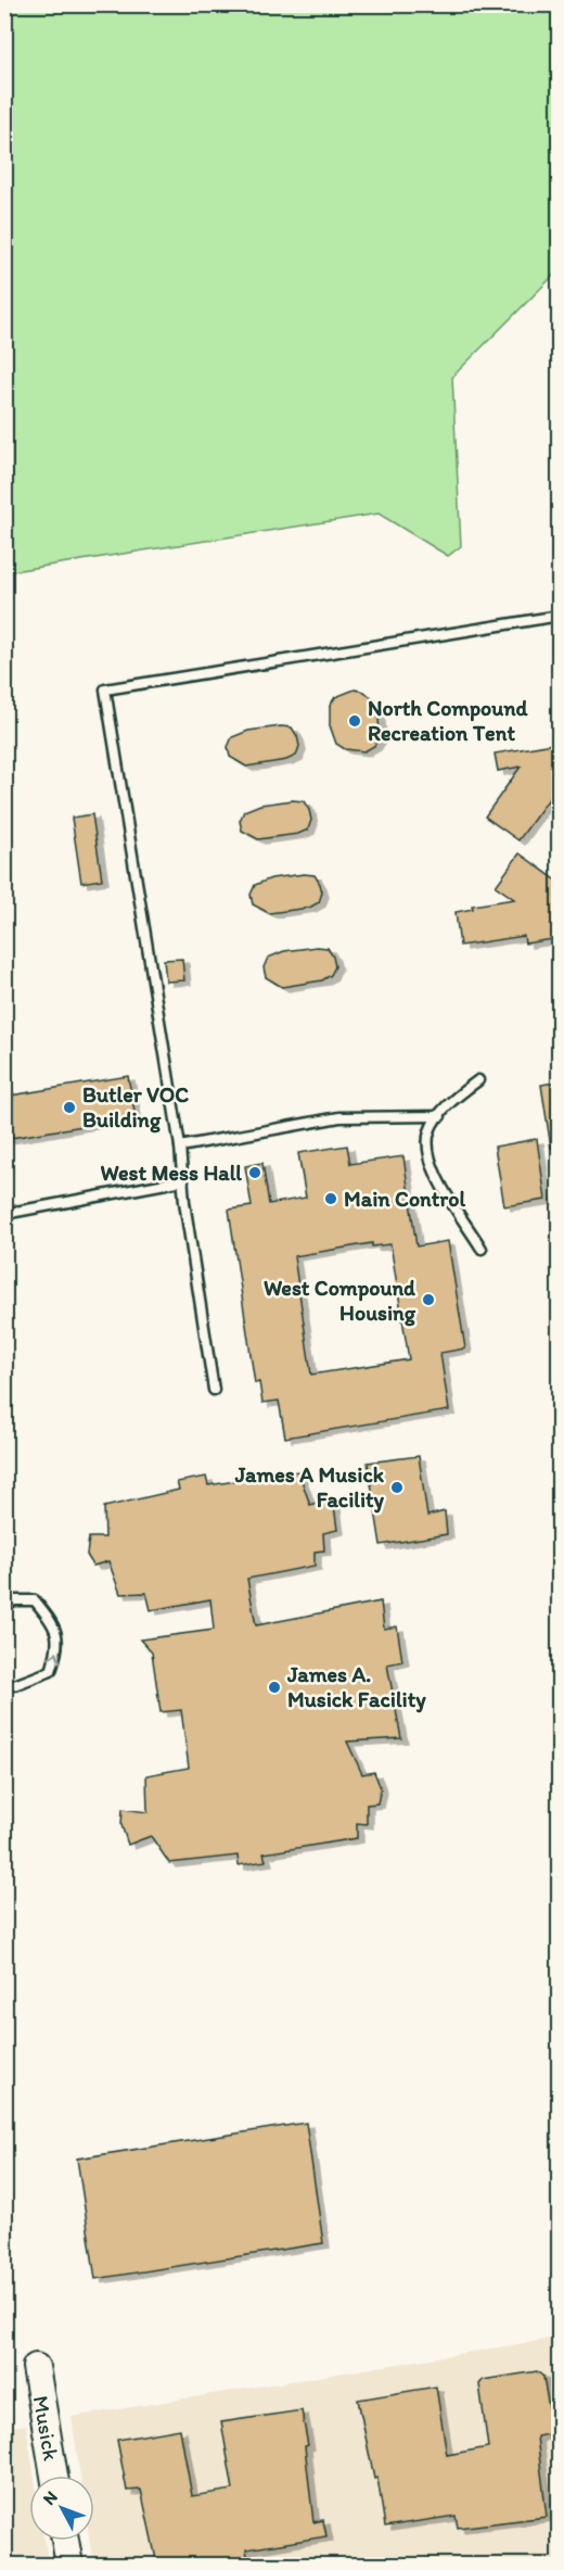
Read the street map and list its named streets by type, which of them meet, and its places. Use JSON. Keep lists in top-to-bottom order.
{
  "streets": {
    "street": ["Musick"]
  },
  "places": [
    "North Compound Recreation Tent",
    "Butler VOC Building",
    "West Mess Hall",
    "Main Control",
    "West Compound Housing",
    "James A Musick Facility",
    "James A. Musick Facility"
  ],
  "north": "top left"
}
